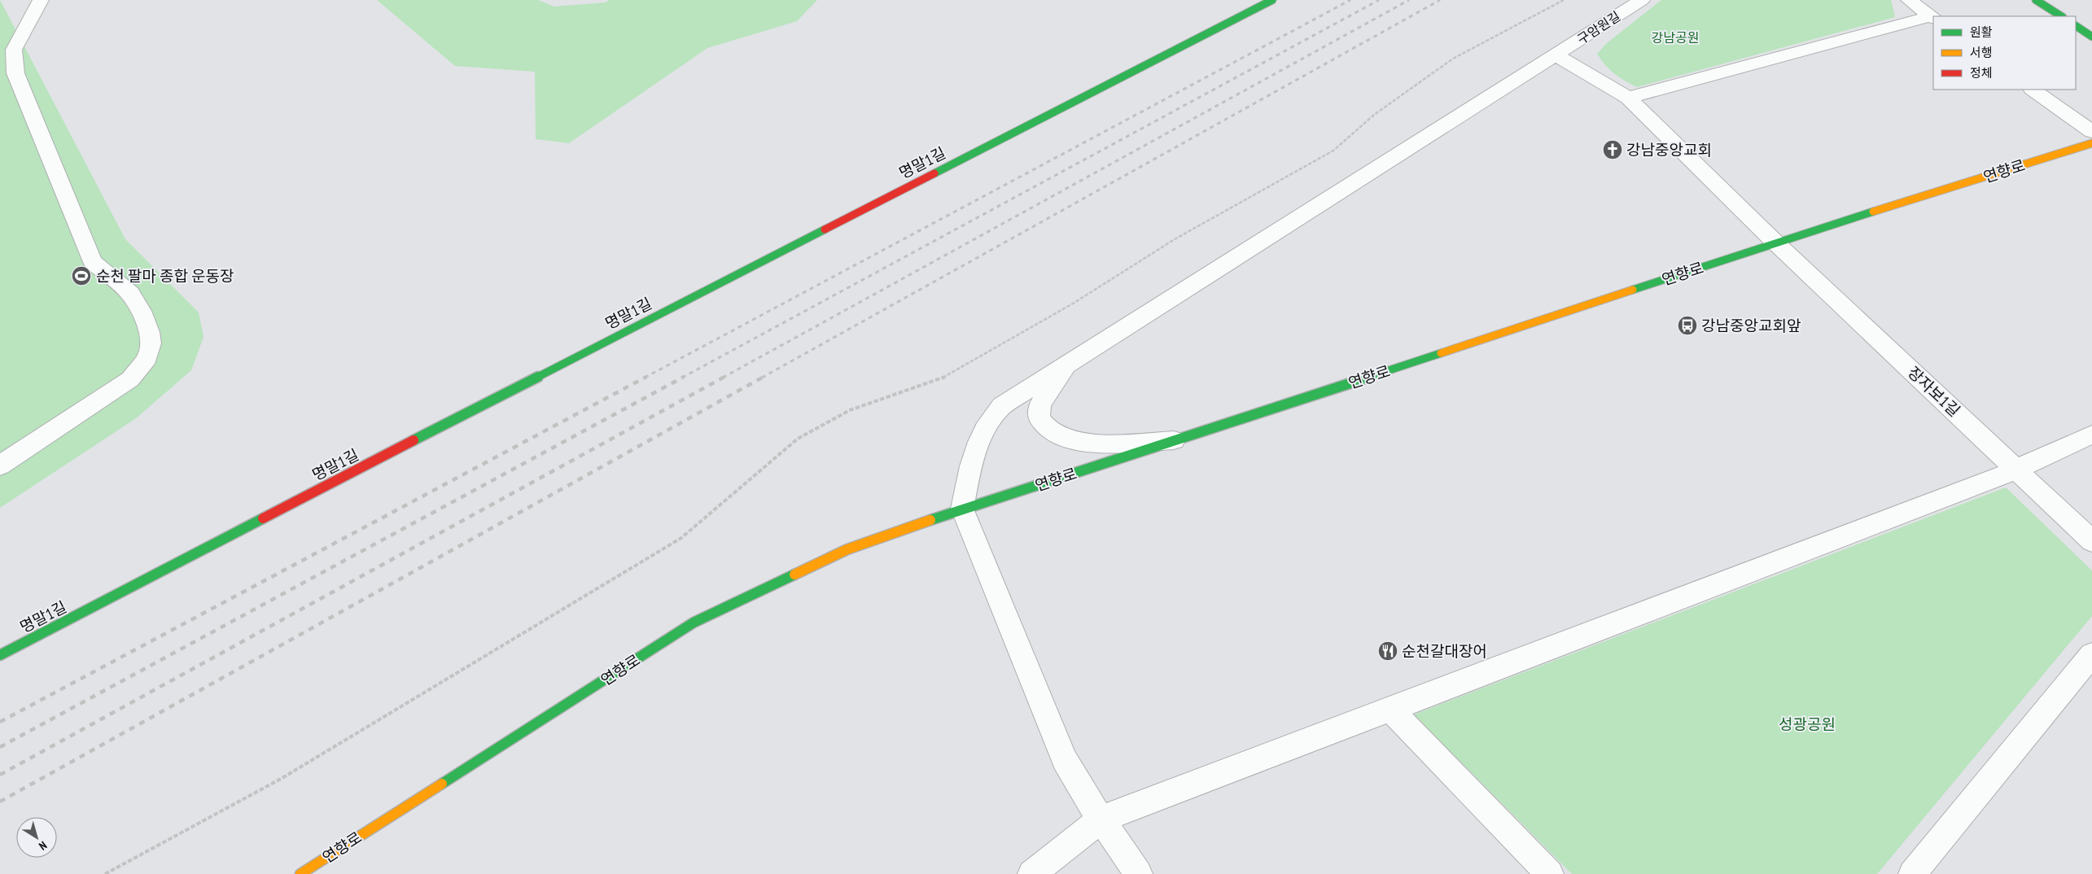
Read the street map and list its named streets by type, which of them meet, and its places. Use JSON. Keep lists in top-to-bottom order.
{
  "streets": {
    "main road": ["명말1길", "연향로"],
    "street": ["구암원길", "장자보1길"]
  },
  "crossings": [
    ["연향로", "장자보1길"]
  ],
  "parks": ["강남공원", "성광공원"],
  "places": {
    "church": ["강남중앙교회"],
    "sports": ["순천 팔마 종합 운동장"],
    "bus stop": ["강남중앙교회앞"],
    "restaurant": ["순천갈대장어"]
  },
  "legend": ["원활", "서행", "정체"],
  "north": "bottom right"
}
